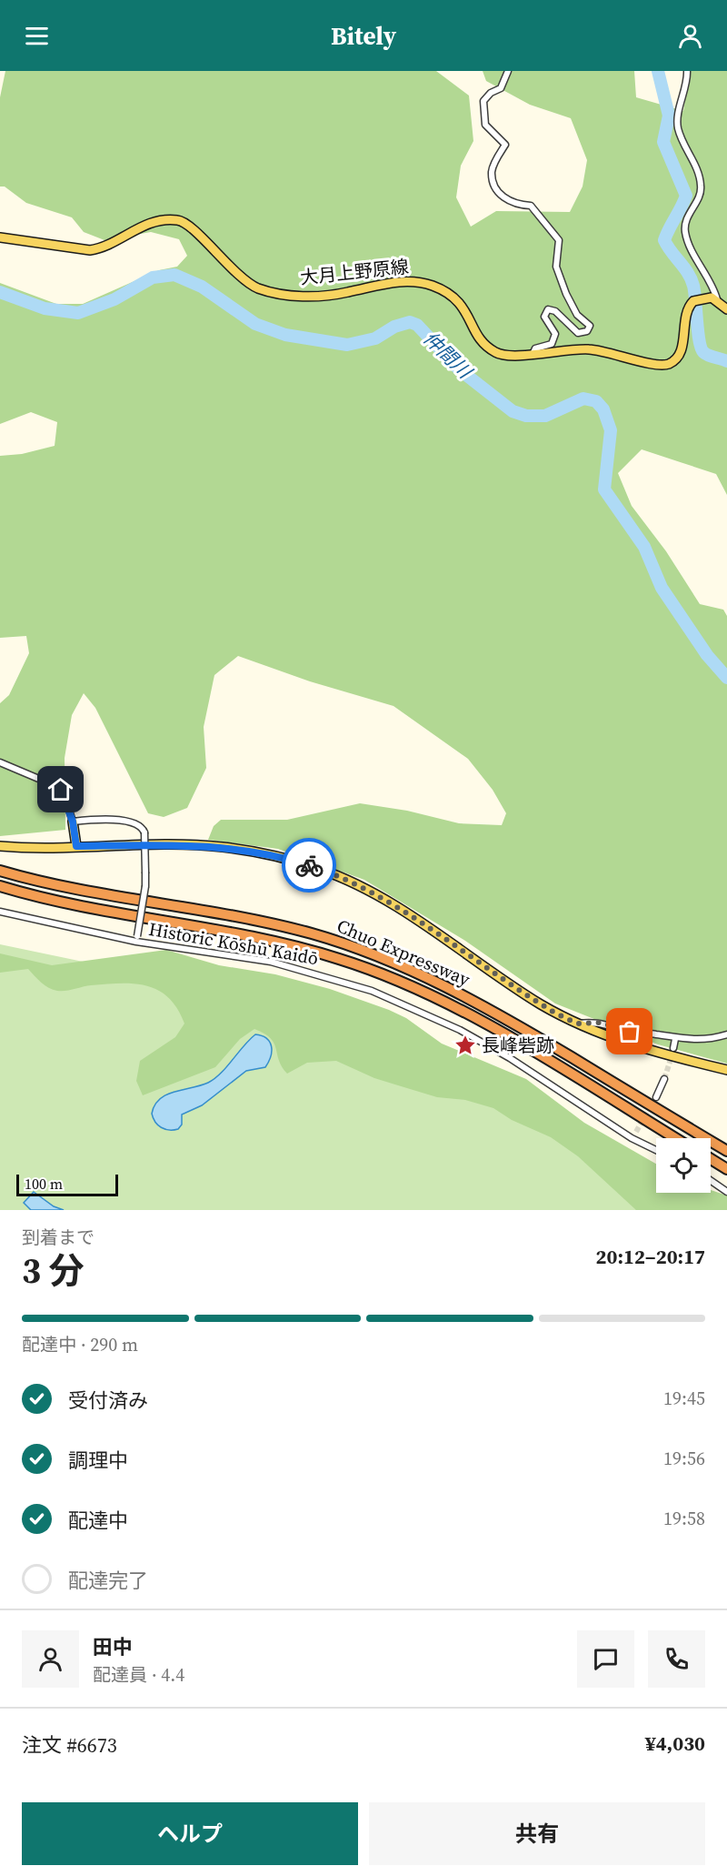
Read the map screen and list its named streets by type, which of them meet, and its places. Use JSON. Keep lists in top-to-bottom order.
{
  "streets": {
    "highway": ["Chuo Expressway"],
    "main road": ["大月上野原線"],
    "street": ["Historic Kōshū Kaidō"]
  },
  "water": ["仲間川"],
  "places": {
    "place": ["長峰砦跡"]
  },
  "scale_bar": "100 m",
  "page": {
    "header": "Bitely",
    "scale": "100 m",
    "heading": ["3 分", "到着まで", "20:12–20:17"],
    "panel": [
      "田中",
      "配達員 · 4.4",
      "注文 #6673",
      "¥4,030"
    ],
    "bar": "配達中 · 290 m",
    "list": [
      ["受付済み", "19:45"],
      ["調理中", "19:56"],
      ["配達中", "19:58"],
      "配達完了"
    ],
    "buttons": ["ヘルプ", "共有"]
  }
}
